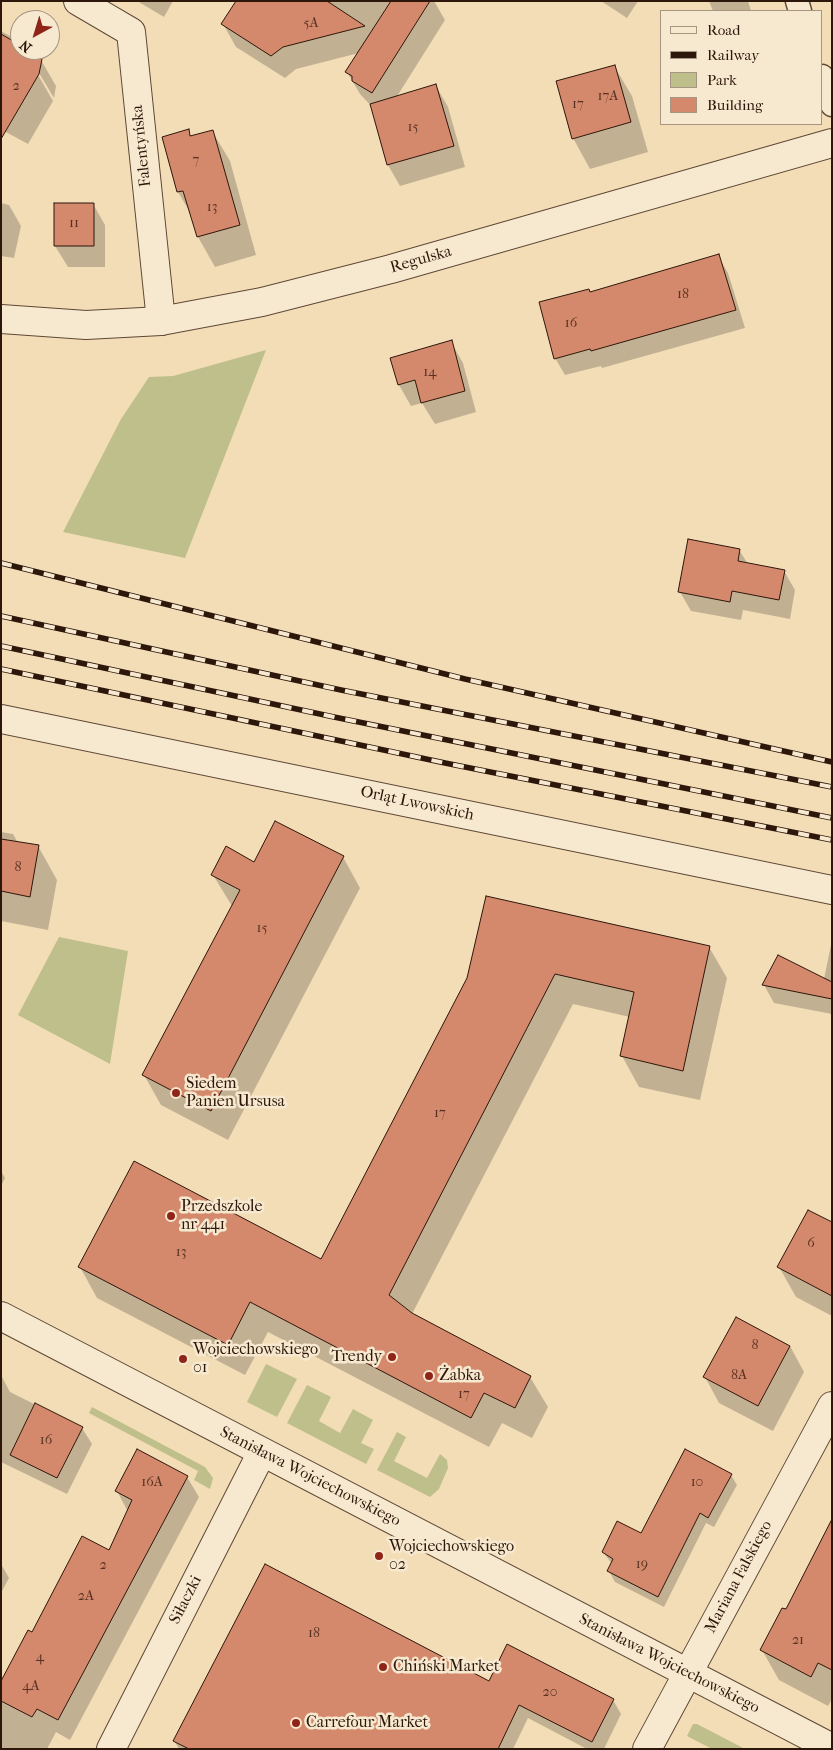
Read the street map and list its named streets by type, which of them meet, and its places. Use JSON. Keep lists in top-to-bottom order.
{
  "streets": {
    "street": [
      "Falentyńska",
      "Regulska",
      "Orląt Lwowskich",
      "Stanisława Wojciechowskiego",
      "Mariana Falskiego",
      "Siłaczki"
    ]
  },
  "crossings": [
    ["Falentyńska", "Regulska"],
    ["Stanisława Wojciechowskiego", "Mariana Falskiego"],
    ["Stanisława Wojciechowskiego", "Siłaczki"]
  ],
  "places": [
    "Siedem Panien Ursusa",
    "Przedszkole nr 441",
    "Trendy",
    "Wojciechowskiego 01",
    "Żabka",
    "Wojciechowskiego 02",
    "Chiński Market",
    "Carrefour Market"
  ],
  "house_numbers": [
    "5A",
    "2",
    "17A",
    "17",
    "15",
    "7",
    "13",
    "11",
    "18",
    "16",
    "14",
    "8",
    "15",
    "17",
    "6",
    "13",
    "8",
    "8A",
    "17",
    "16",
    "16A",
    "10",
    "19",
    "2",
    "2A",
    "18",
    "21",
    "4",
    "4A",
    "20"
  ],
  "legend": [
    "Road",
    "Railway",
    "Park",
    "Building"
  ],
  "north": "bottom left"
}
